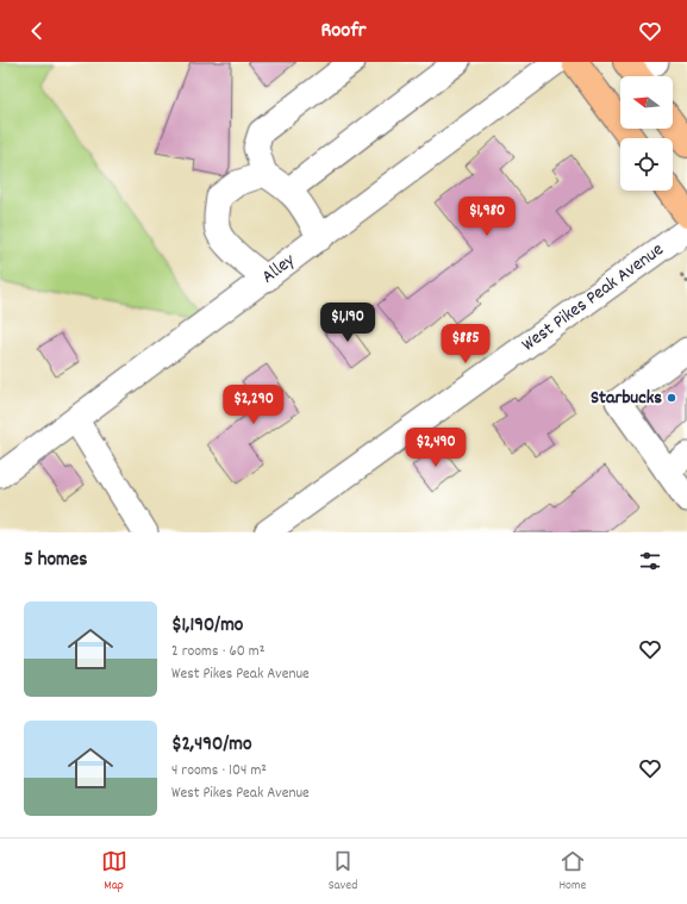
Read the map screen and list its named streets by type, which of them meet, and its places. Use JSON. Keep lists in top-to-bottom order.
{
  "streets": {
    "street": ["Alley", "West Pikes Peak Avenue"]
  },
  "places": ["Starbucks"],
  "north": "left",
  "page": {
    "header": "Roofr",
    "price": [
      "$1,980",
      "$1,190",
      "$885",
      "$2,290",
      "$2,490"
    ],
    "heading": "5 homes",
    "list": [
      {
        "name": "$1,190/mo",
        "note": "2 rooms · 60 m² · West Pikes Peak Avenue"
      },
      {
        "name": "$2,490/mo",
        "note": "4 rooms · 104 m² · West Pikes Peak Avenue"
      }
    ],
    "tabs": ["Map", "Saved", "Home"]
  }
}
